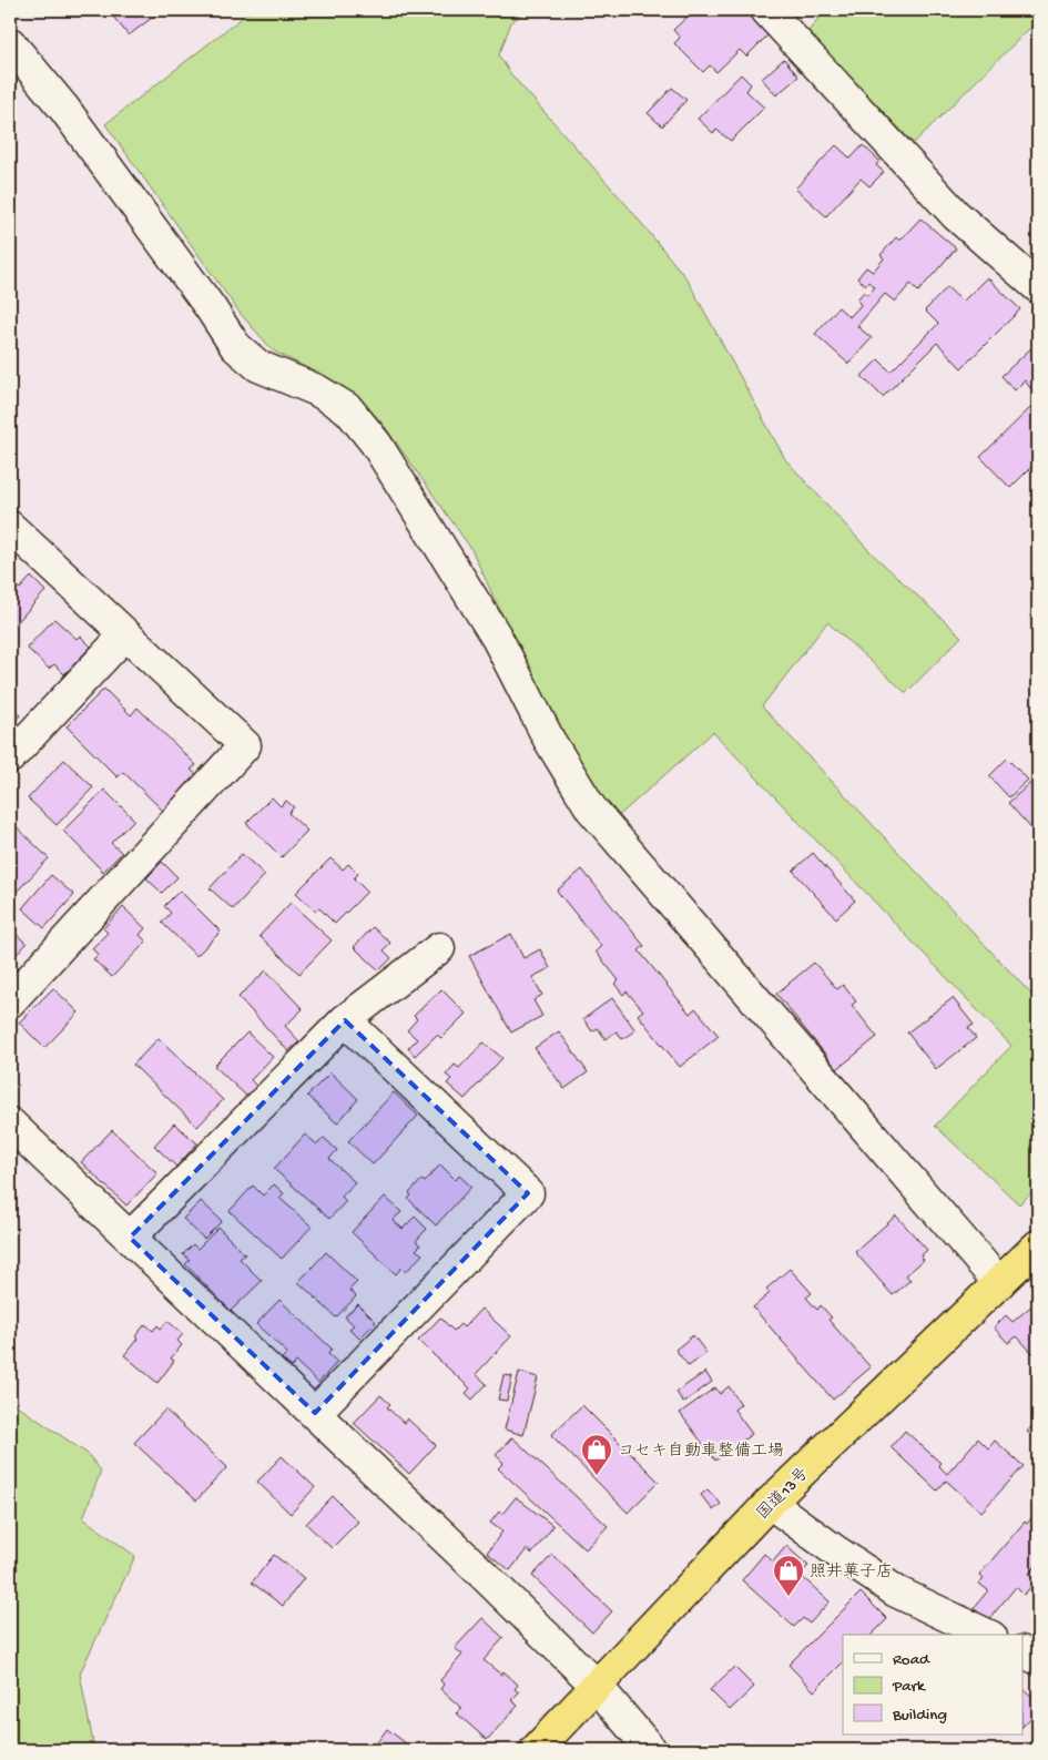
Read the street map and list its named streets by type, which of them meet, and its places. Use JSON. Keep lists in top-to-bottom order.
{
  "streets": {
    "highway": ["国道13号"]
  },
  "places": {
    "shop": ["コセキ自動車整備工場", "照井菓子店"]
  },
  "legend": ["Road", "Park", "Building"]
}
